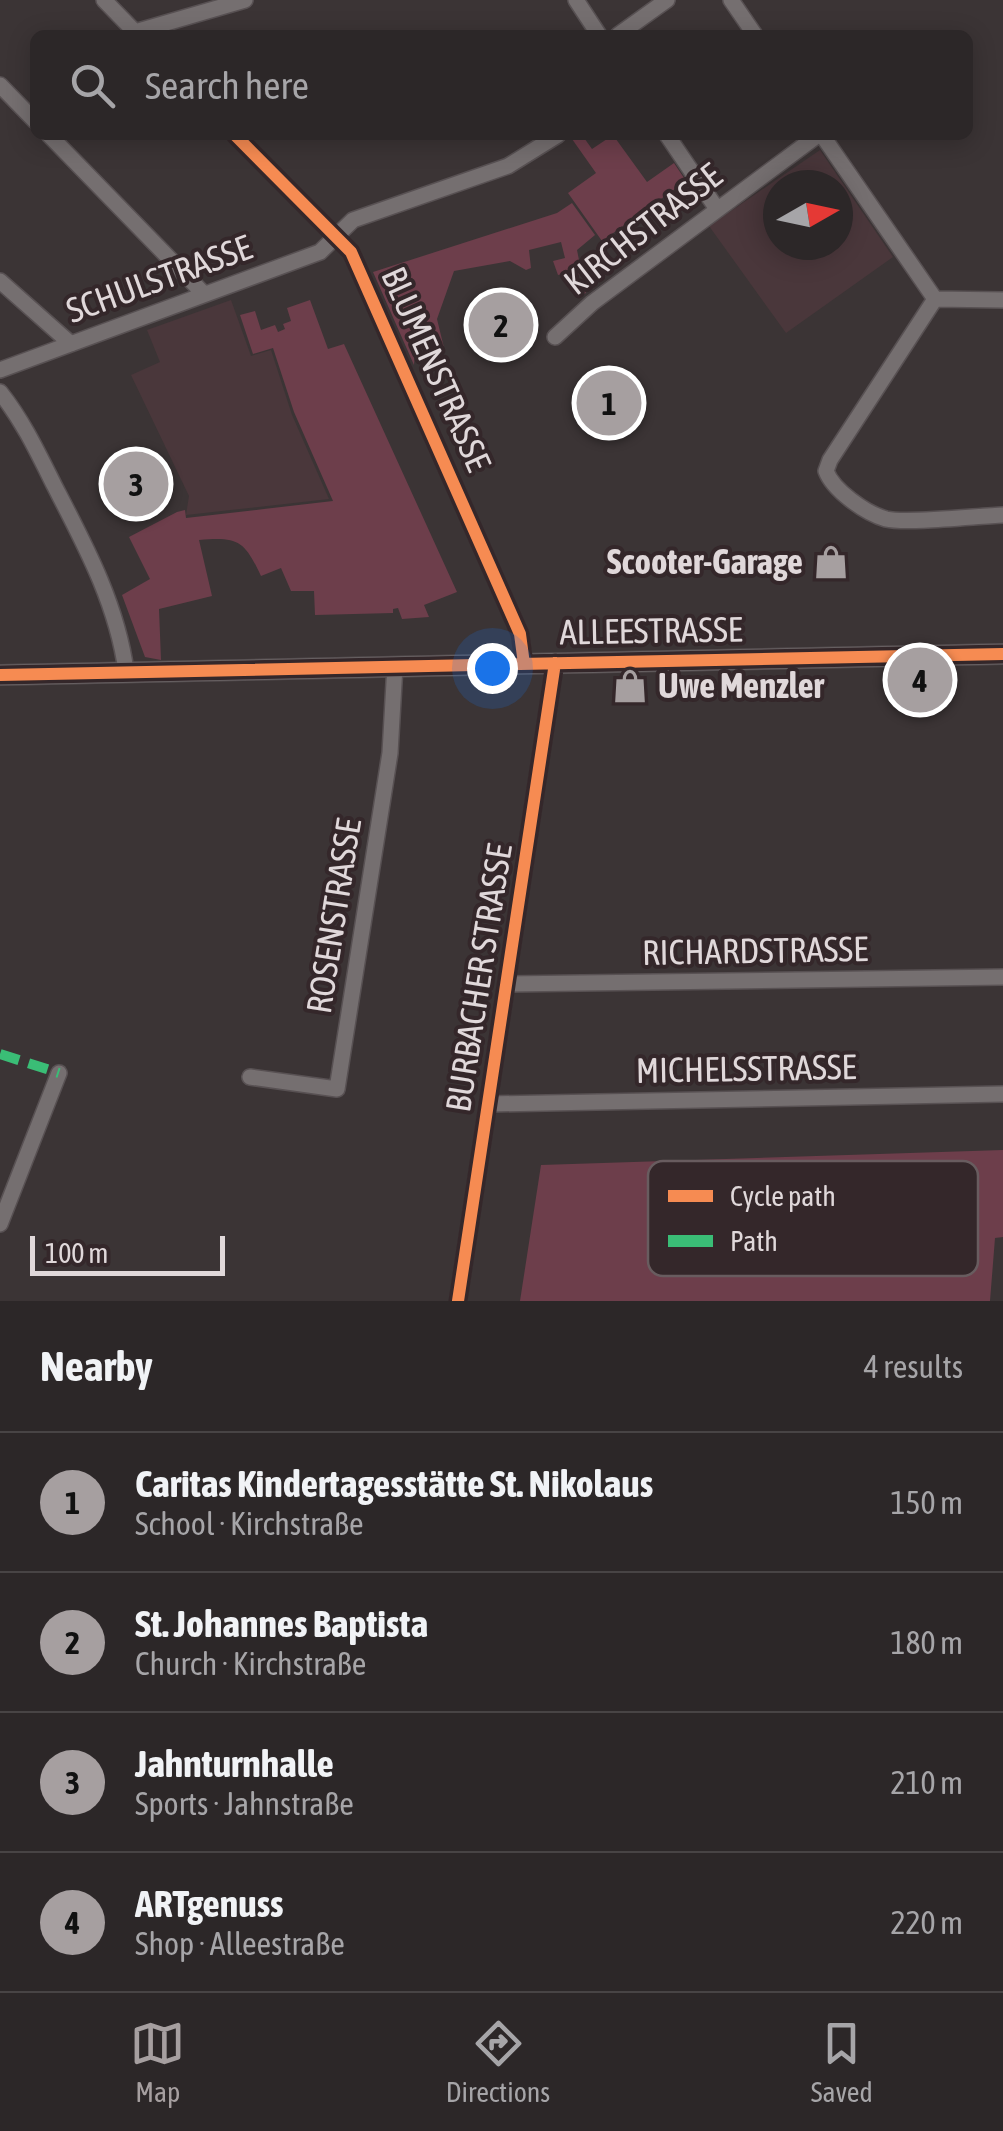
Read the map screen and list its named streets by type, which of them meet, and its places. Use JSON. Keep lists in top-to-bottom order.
{
  "streets": {
    "street": [
      "KIRCHSTRASSE",
      "SCHULSTRASSE",
      "BLUMENSTRASSE",
      "ALLEESTRASSE",
      "ROSENSTRASSE",
      "RICHARDSTRASSE",
      "BURBACHER STRASSE",
      "MICHELSSTRASSE"
    ]
  },
  "crossings": [
    ["SCHULSTRASSE", "BLUMENSTRASSE"],
    ["BLUMENSTRASSE", "ALLEESTRASSE"],
    ["ALLEESTRASSE", "ROSENSTRASSE"],
    ["ALLEESTRASSE", "BURBACHER STRASSE"],
    ["RICHARDSTRASSE", "BURBACHER STRASSE"],
    ["BURBACHER STRASSE", "MICHELSSTRASSE"]
  ],
  "places": {
    "shop": ["Scooter-Garage", "Uwe Menzler"]
  },
  "legend": ["Cycle path", "Path"],
  "scale_bar": "100 m",
  "north": "right",
  "page": {
    "search": "Search here",
    "pins": [
      "2",
      "1",
      "3",
      "4"
    ],
    "scale": "100 m",
    "heading": ["Nearby", "4 results"],
    "list": [
      {
        "mark": "1",
        "name": "Caritas Kindertagesstätte St. Nikolaus",
        "note": "School · Kirchstraße",
        "value": "150 m"
      },
      {
        "mark": "2",
        "name": "St. Johannes Baptista",
        "note": "Church · Kirchstraße",
        "value": "180 m"
      },
      {
        "mark": "3",
        "name": "Jahnturnhalle",
        "note": "Sports · Jahnstraße",
        "value": "210 m"
      },
      {
        "mark": "4",
        "name": "ARTgenuss",
        "note": "Shop · Alleestraße",
        "value": "220 m"
      }
    ],
    "nav": ["Map", "Directions", "Saved"]
  }
}
